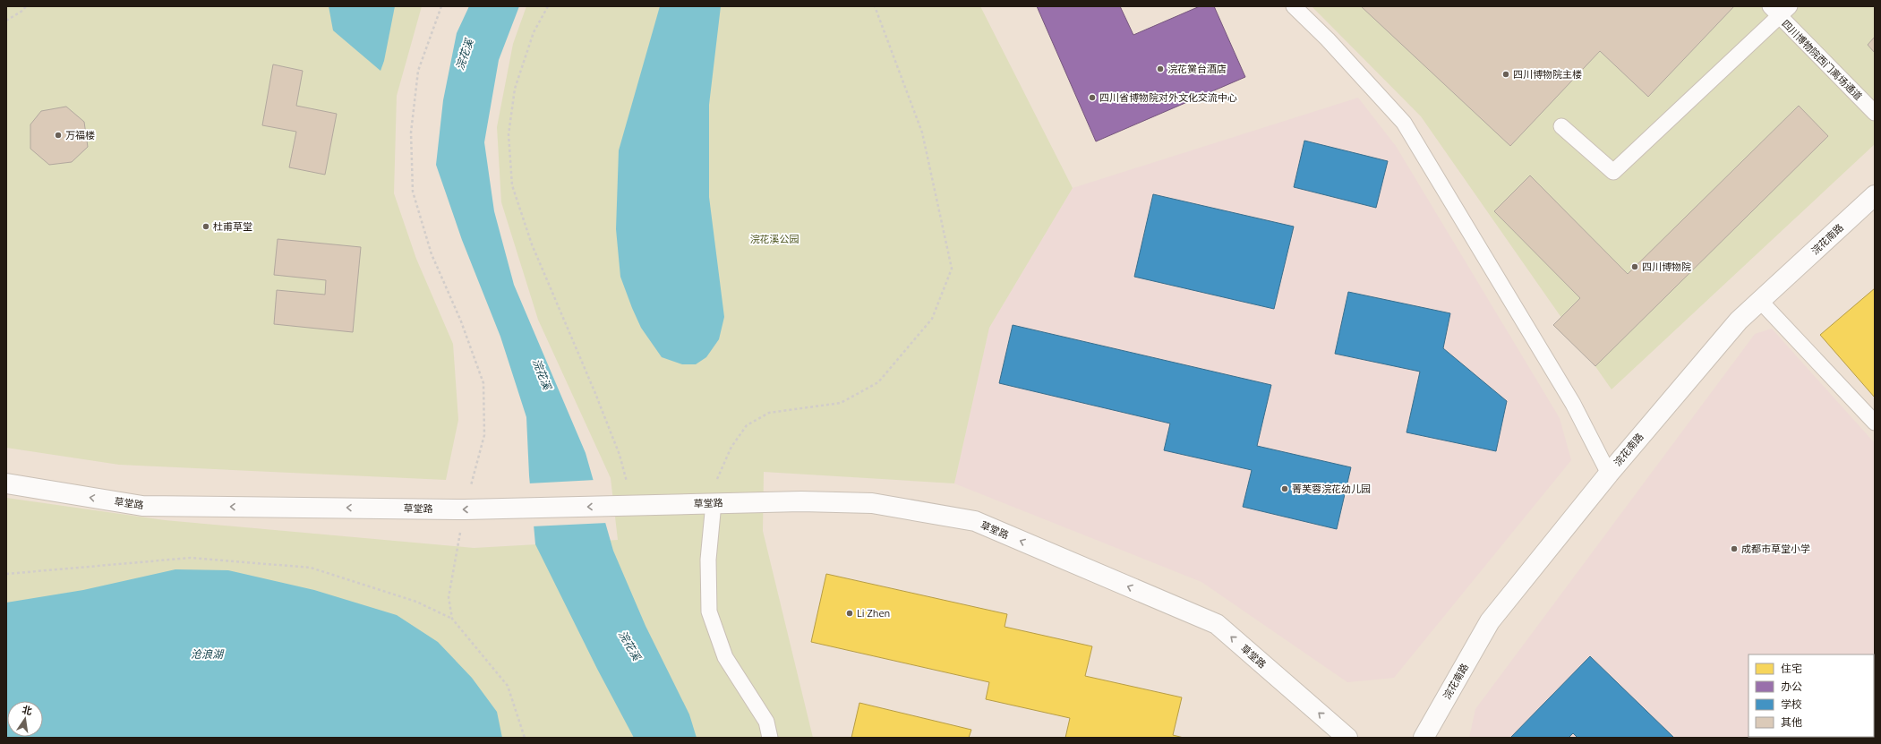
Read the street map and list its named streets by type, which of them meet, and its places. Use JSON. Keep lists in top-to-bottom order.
{
  "streets": {
    "street": ["浣花南路", "草堂路"],
    "lane": ["四川博物院西门离场通道"]
  },
  "one_way": ["草堂路"],
  "water": ["浣花溪", "沧浪湖"],
  "parks": ["浣花溪公园"],
  "places": [
    "浣花黉台酒店",
    "四川博物院主楼",
    "四川省博物院对外文化交流中心",
    "万福楼",
    "杜甫草堂",
    "四川博物院",
    "菁芙蓉浣花幼儿园",
    "成都市草堂小学",
    "Li Zhen"
  ],
  "legend": [
    "住宅",
    "办公",
    "学校",
    "其他"
  ],
  "north": "top"
}
